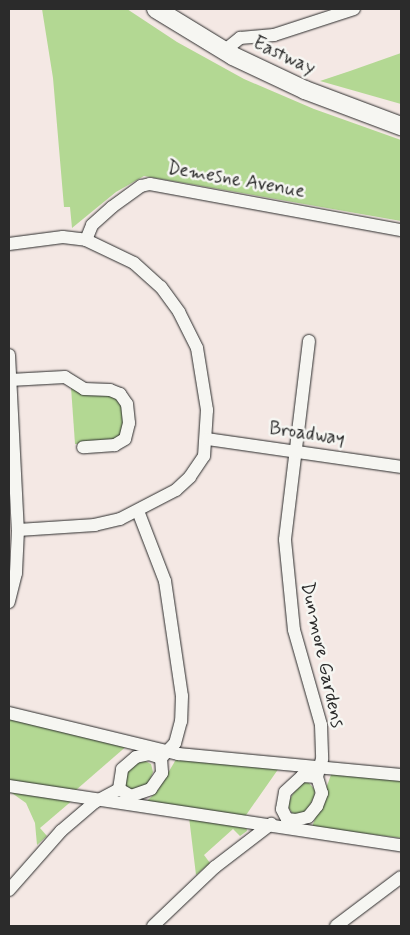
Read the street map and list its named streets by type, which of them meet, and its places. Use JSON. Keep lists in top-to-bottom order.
{
  "streets": {
    "street": [
      "Eastway",
      "Demesne Avenue",
      "Broadway",
      "Dunmore Gardens"
    ]
  },
  "crossings": [
    ["Broadway", "Dunmore Gardens"]
  ]
}
